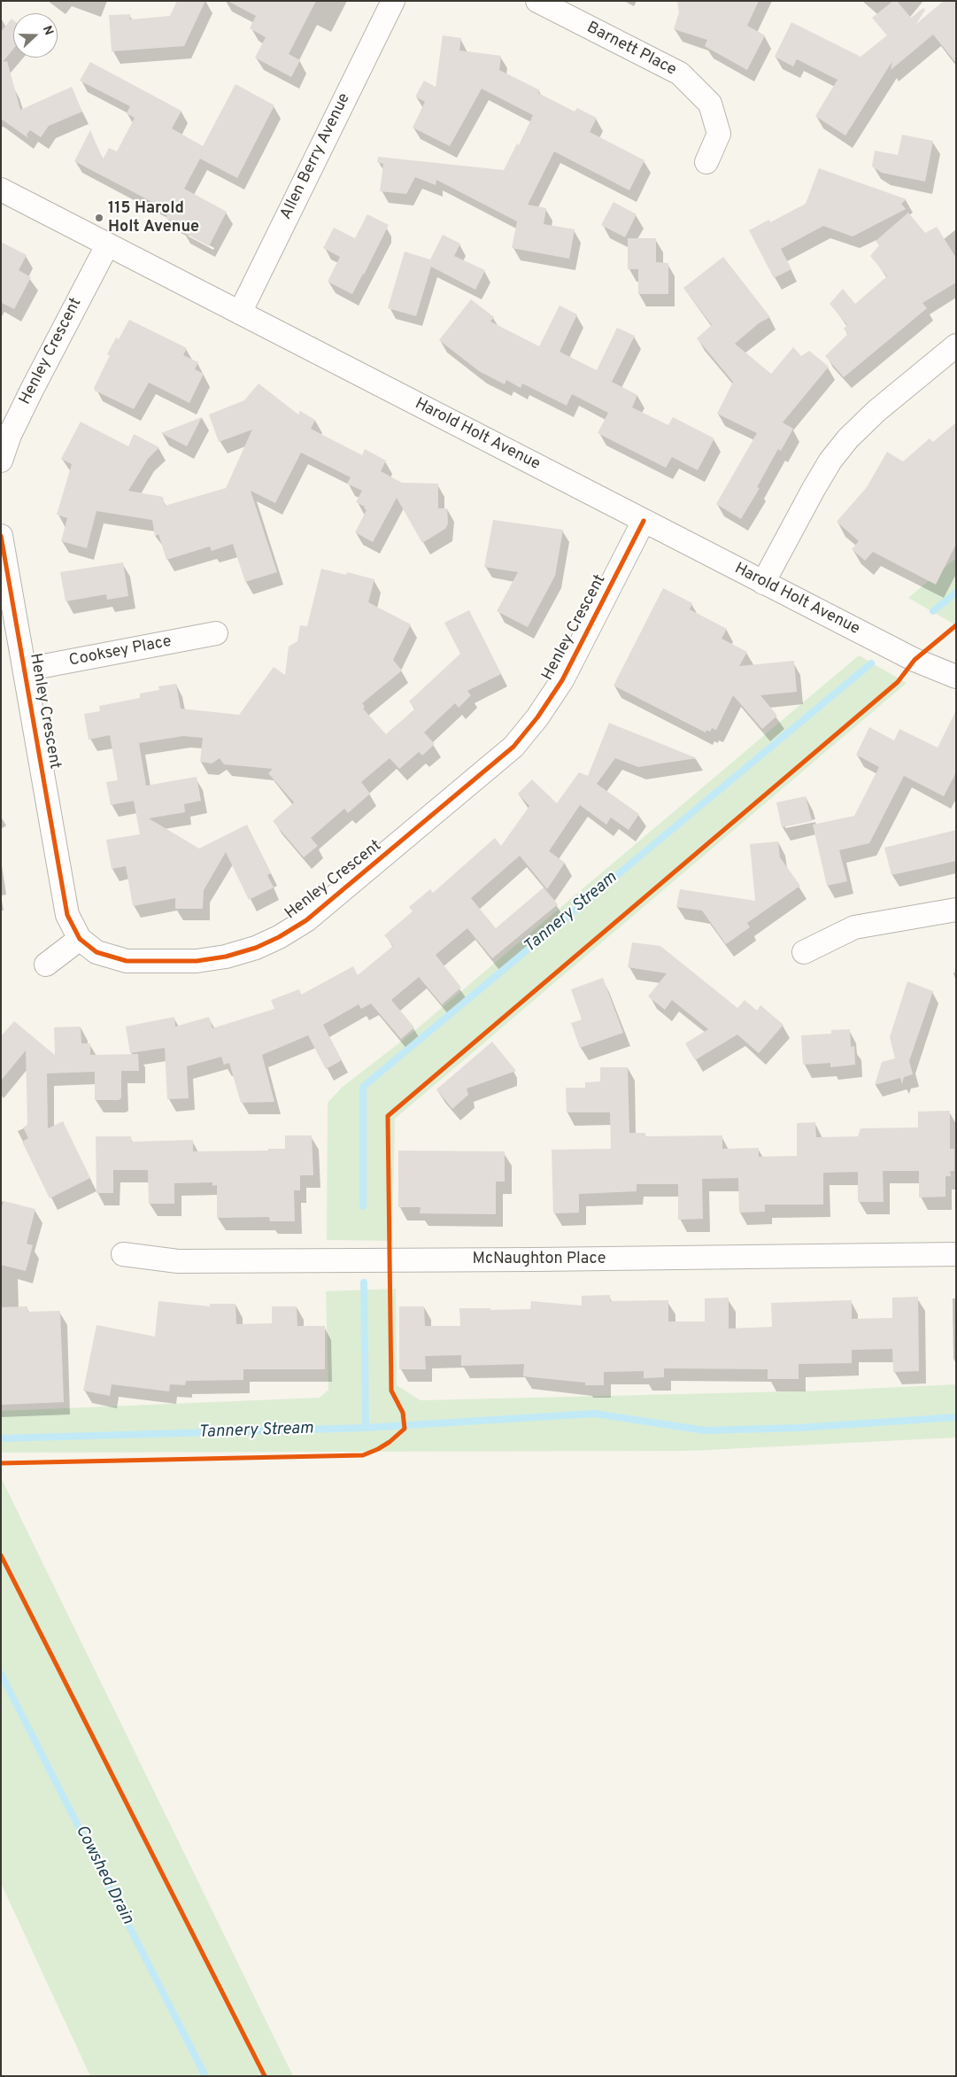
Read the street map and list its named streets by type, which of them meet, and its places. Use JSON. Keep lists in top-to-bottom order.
{
  "streets": {
    "street": [
      "Barnett Place",
      "Allen Berry Avenue",
      "Henley Crescent",
      "Harold Holt Avenue",
      "Cooksey Place",
      "McNaughton Place"
    ]
  },
  "crossings": [
    ["Allen Berry Avenue", "Harold Holt Avenue"],
    ["Henley Crescent", "Harold Holt Avenue"],
    ["Henley Crescent", "Cooksey Place"]
  ],
  "water": ["Tannery Stream", "Cowshed Drain"],
  "places": ["115 Harold Holt Avenue"],
  "north": "right"
}
